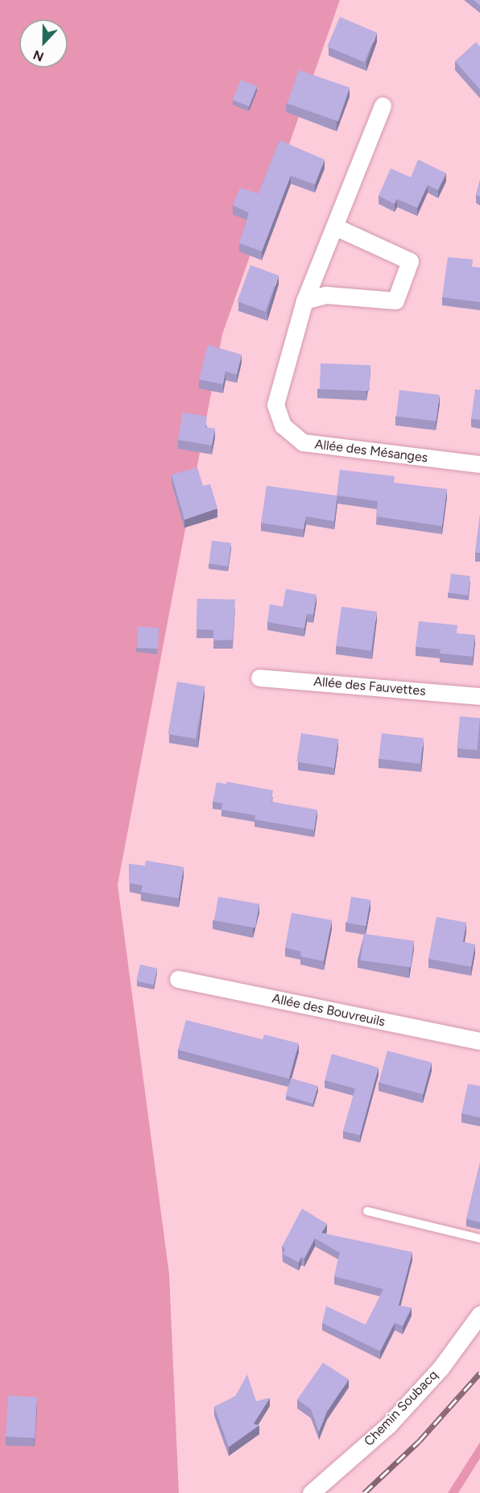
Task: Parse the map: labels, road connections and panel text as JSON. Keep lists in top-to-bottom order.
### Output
{
  "streets": {
    "street": [
      "Allée des Mésanges",
      "Allée des Fauvettes",
      "Allée des Bouvreuils",
      "Chemin Soubacq"
    ]
  },
  "north": "bottom"
}
